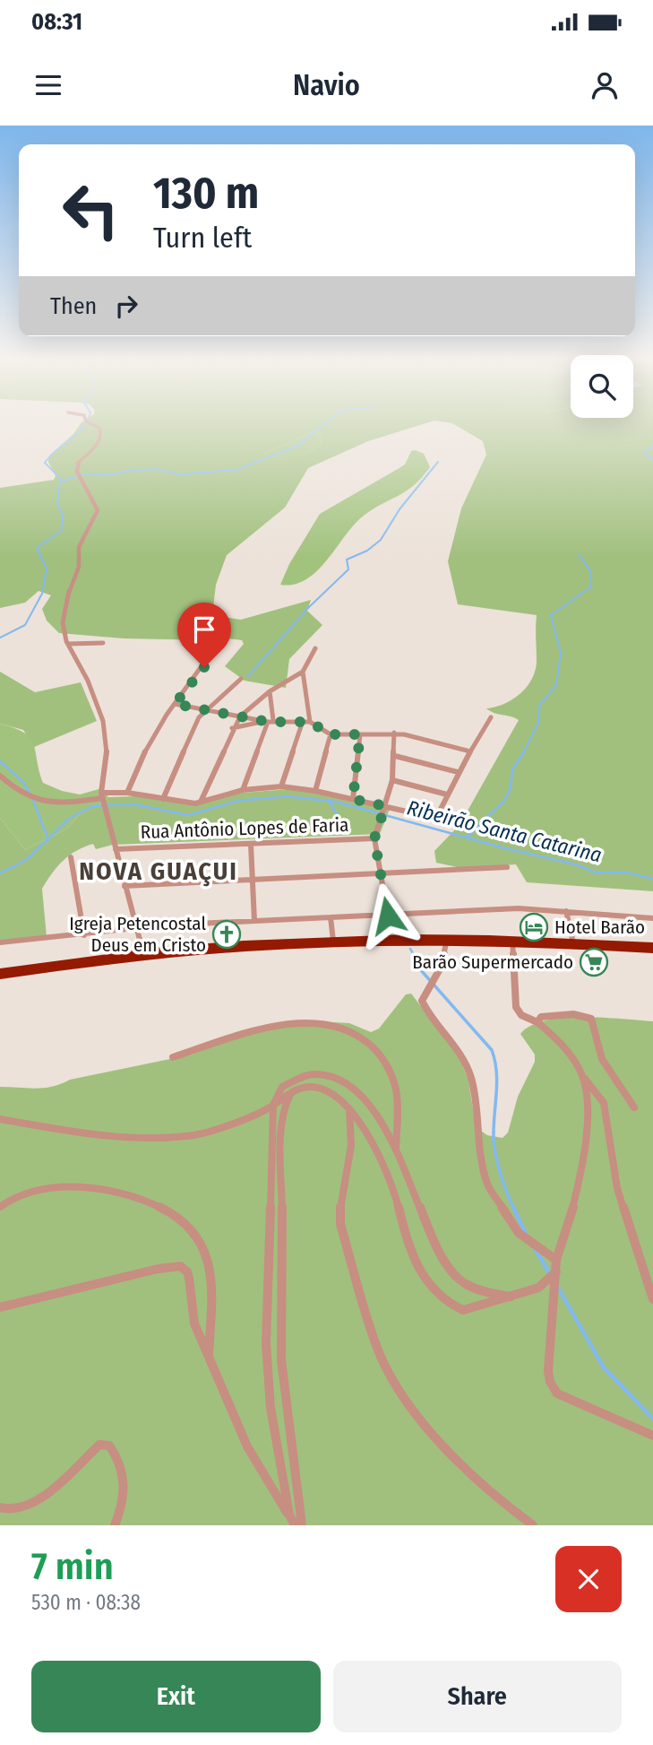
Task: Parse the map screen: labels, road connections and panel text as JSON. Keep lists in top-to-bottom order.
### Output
{
  "streets": {
    "street": ["Rua Antônio Lopes de Faria"]
  },
  "districts": ["NOVA GUAÇUI"],
  "water": ["Ribeirão Santa Catarina"],
  "places": {
    "hotel": ["Hotel Barão"],
    "church": ["Igreja Petencostal Deus em Cristo"],
    "supermarket": ["Barão Supermercado"]
  },
  "page": {
    "status": "08:31",
    "header": "Navio",
    "turn": ["130 m", "Turn left"],
    "then": "Then",
    "heading": ["7 min", "530 m · 08:38"],
    "buttons": ["Exit", "Share"]
  }
}
